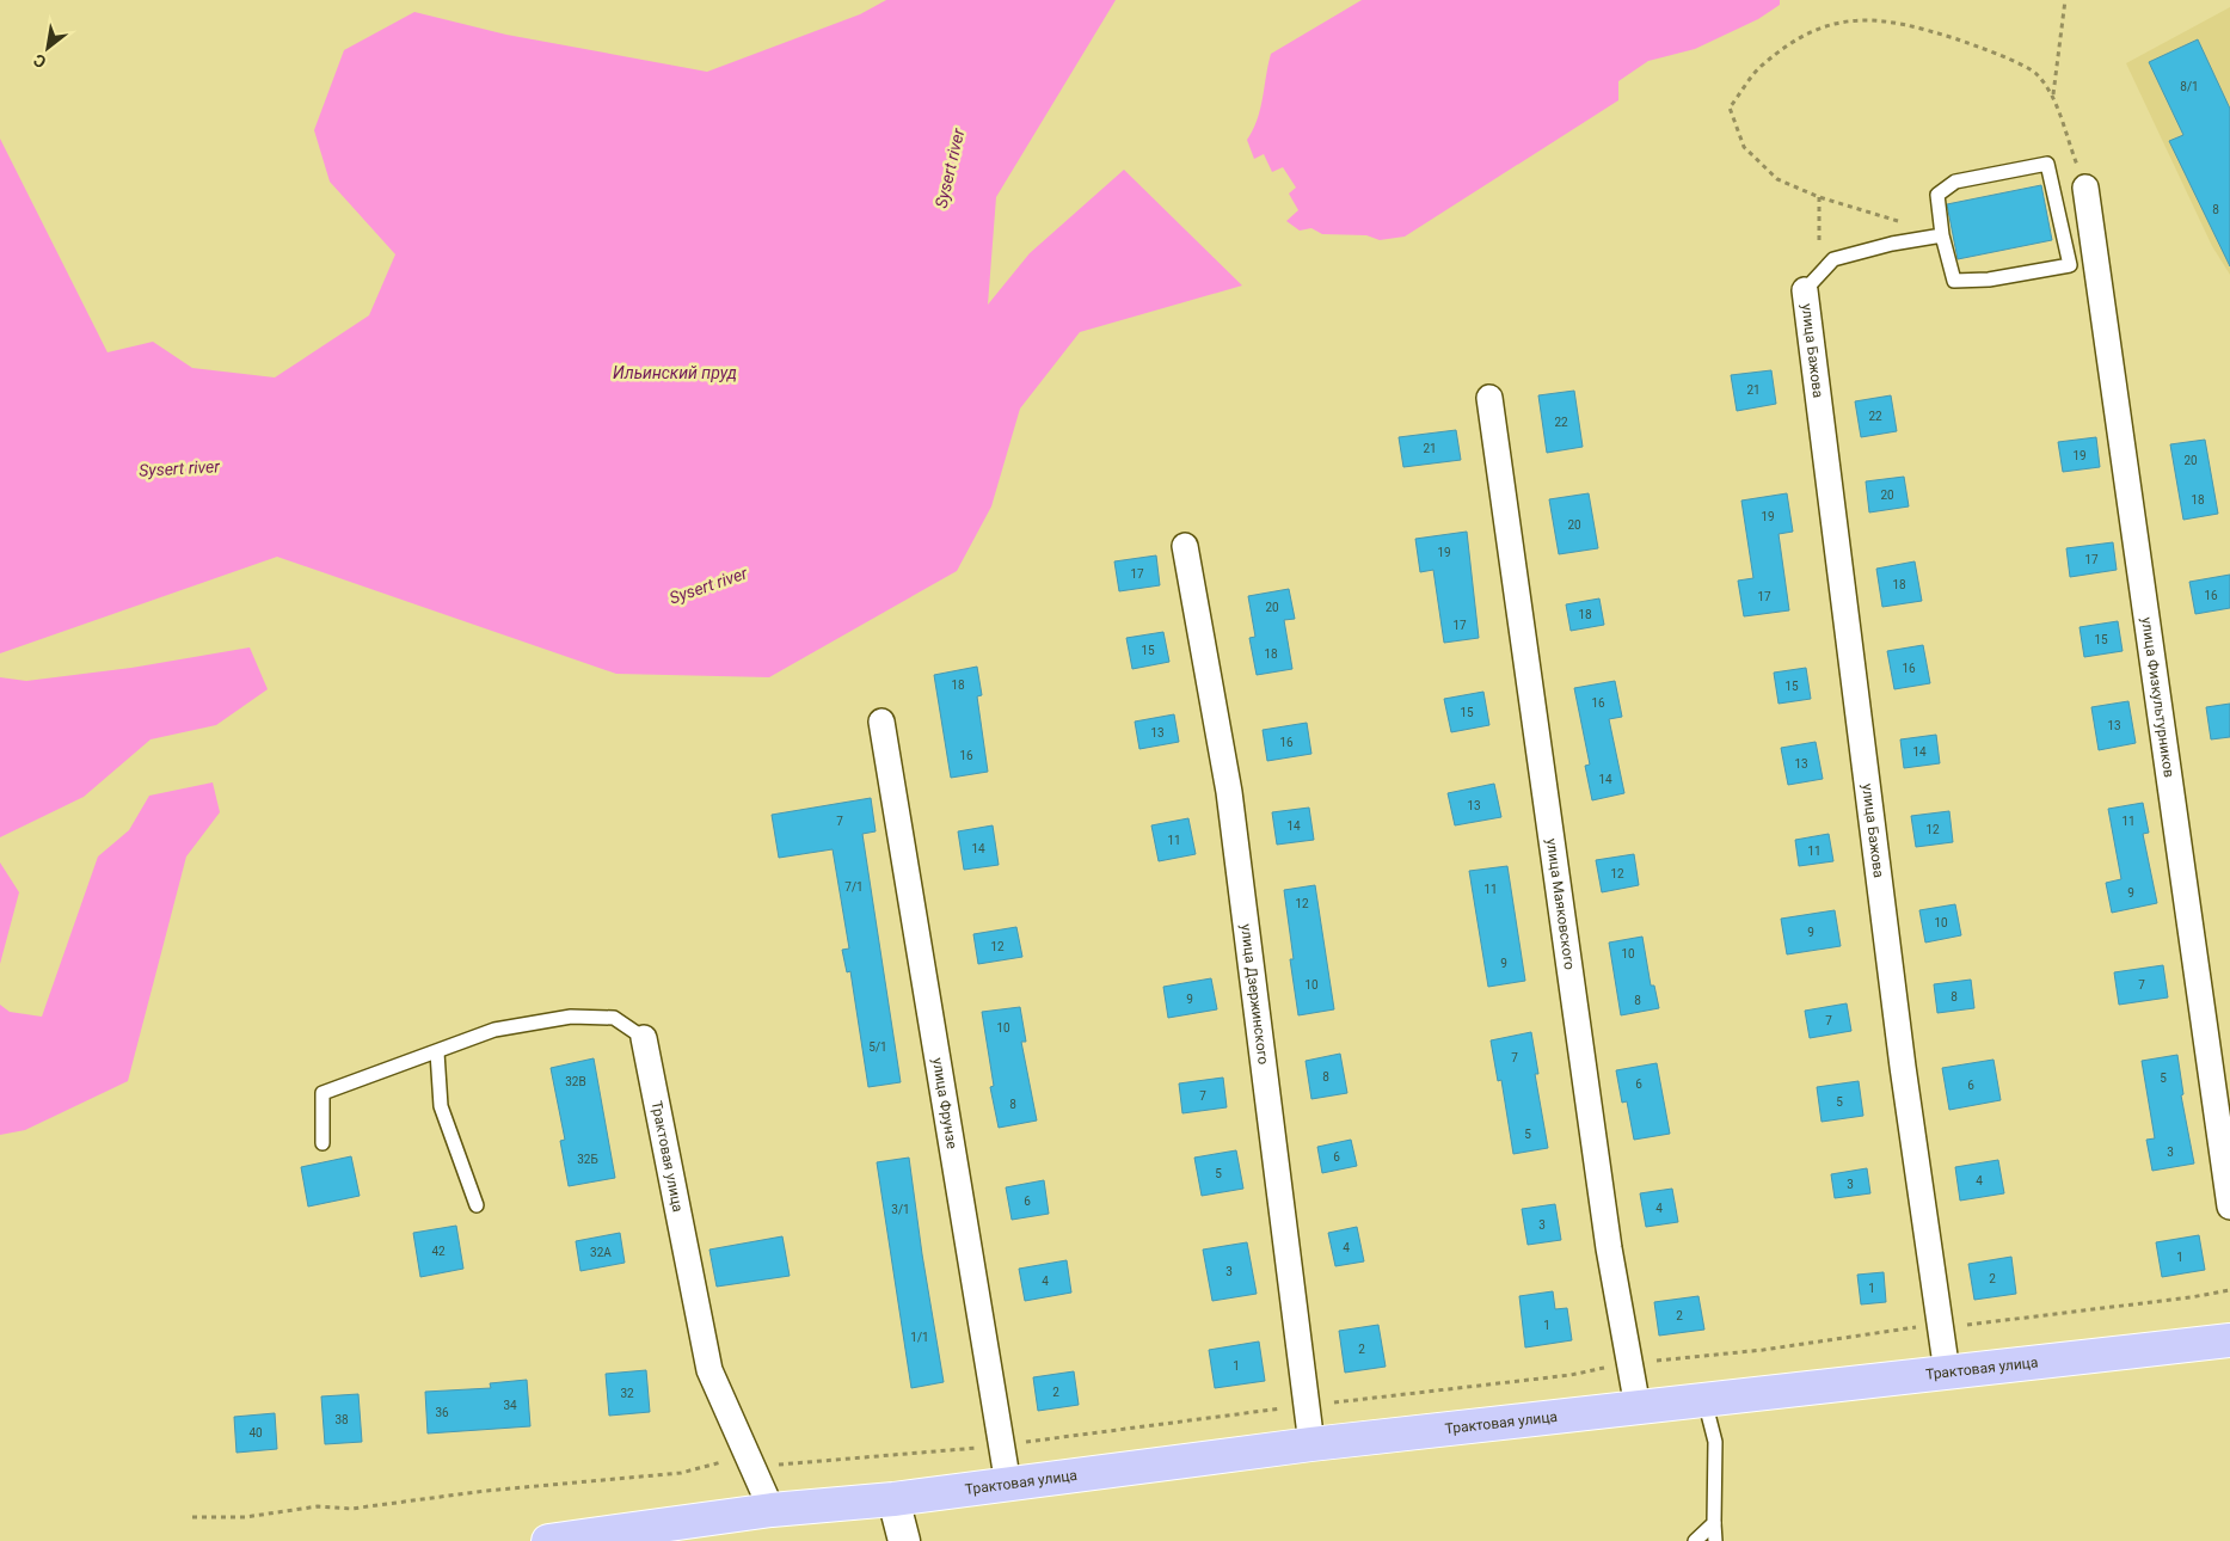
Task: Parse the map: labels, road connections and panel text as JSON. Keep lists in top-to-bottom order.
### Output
{
  "streets": {
    "main road": ["Трактовая улица"],
    "street": [
      "улица Бажова",
      "улица Физкультурников",
      "улица Маяковского",
      "улица Дзержинского",
      "улица Фрунзе"
    ]
  },
  "crossings": [
    ["улица Бажова", "Трактовая улица"],
    ["улица Маяковского", "Трактовая улица"],
    ["улица Дзержинского", "Трактовая улица"],
    ["улица Фрунзе", "Трактовая улица"]
  ],
  "water": ["Sysert river", "Ильинский пруд"],
  "house_numbers": [
    "8/1",
    "8",
    "21",
    "22",
    "22",
    "21",
    "19",
    "20",
    "20",
    "18",
    "19",
    "20",
    "19",
    "17",
    "17",
    "18",
    "16",
    "17",
    "20",
    "18",
    "17",
    "15",
    "15",
    "18",
    "16",
    "18",
    "15",
    "16",
    "15",
    "13",
    "13",
    "16",
    "14",
    "16",
    "13",
    "14",
    "13",
    "7",
    "11",
    "14",
    "12",
    "11",
    "14",
    "11",
    "12",
    "7/1",
    "11",
    "9",
    "12",
    "10",
    "9",
    "12",
    "10",
    "9",
    "10",
    "7",
    "8",
    "9",
    "8",
    "7",
    "10",
    "5/1",
    "7",
    "8",
    "5",
    "32В",
    "6",
    "6",
    "7",
    "5",
    "8",
    "5",
    "3",
    "6",
    "32Б",
    "5",
    "4",
    "3",
    "6",
    "4",
    "3/1",
    "3",
    "4",
    "42",
    "32А",
    "1",
    "3",
    "2",
    "4",
    "1",
    "2",
    "1",
    "1/1",
    "2",
    "1",
    "2",
    "32",
    "34",
    "36",
    "38",
    "40"
  ],
  "north": "bottom left"
}
